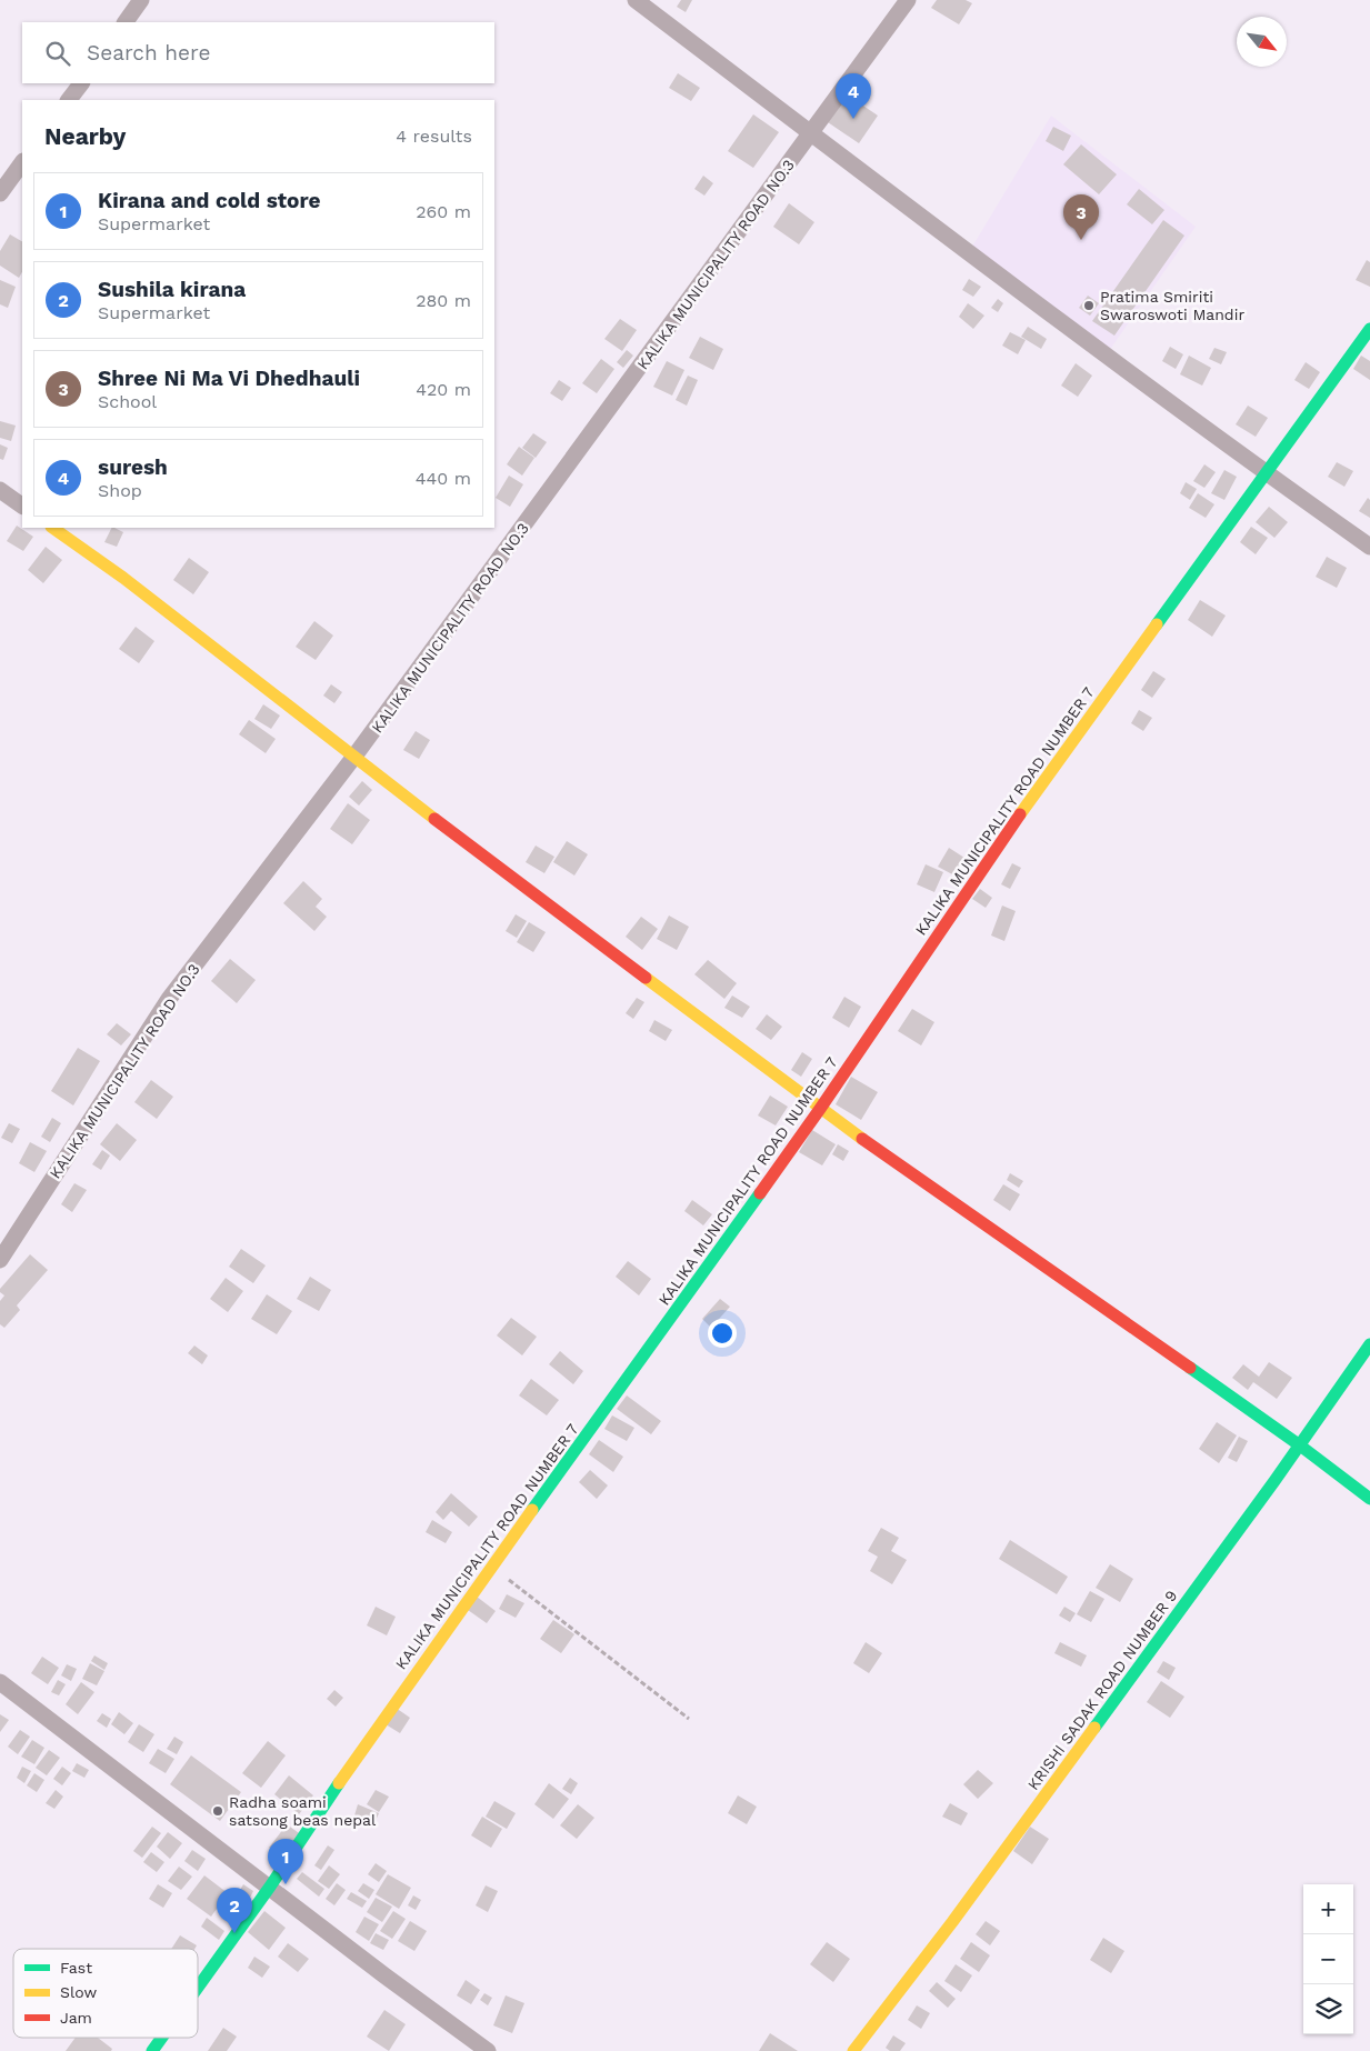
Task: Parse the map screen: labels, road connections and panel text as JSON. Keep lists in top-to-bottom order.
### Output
{
  "streets": {
    "street": ["KALIKA MUNICIPALITY ROAD NO.3", "KALIKA MUNICIPALITY ROAD NUMBER 7", "KRISHI SADAK ROAD NUMBER 9"]
  },
  "places": ["Pratima Smiriti Swaroswoti Mandir", "Radha soami satsong beas nepal"],
  "legend": ["Fast", "Slow", "Jam"],
  "north": "bottom right",
  "page": {
    "search": "Search here",
    "pins": [
      "4",
      "3",
      "1",
      "2"
    ],
    "heading": ["Nearby", "4 results"],
    "list": [
      {
        "mark": "1",
        "name": "Kirana and cold store",
        "note": "Supermarket",
        "value": "260 m"
      },
      {
        "mark": "2",
        "name": "Sushila kirana",
        "note": "Supermarket",
        "value": "280 m"
      },
      {
        "mark": "3",
        "name": "Shree Ni Ma Vi Dhedhauli",
        "note": "School",
        "value": "420 m"
      },
      {
        "mark": "4",
        "name": "suresh",
        "note": "Shop",
        "value": "440 m"
      }
    ],
    "map_buttons": ["+", "−"]
  }
}
